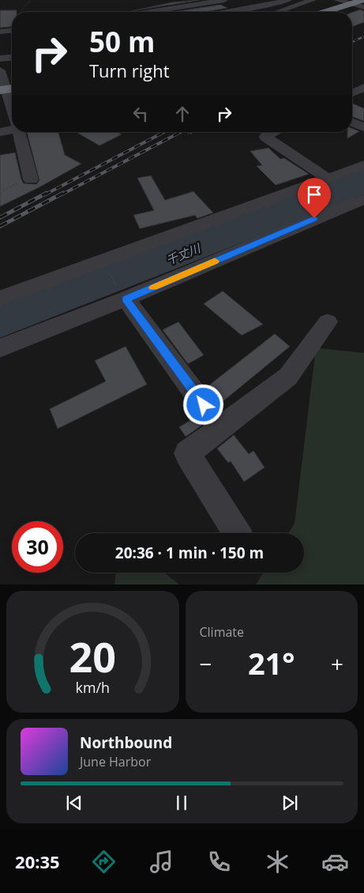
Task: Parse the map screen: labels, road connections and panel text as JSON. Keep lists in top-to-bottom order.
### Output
{
  "water": ["千丈川"],
  "page": {
    "turn": ["50 m", "Turn right"],
    "limit": "30",
    "trip": "20:36 · 1 min · 150 m",
    "tile": "Climate",
    "heat": ["−", "21°", "+"],
    "song": ["Northbound", "June Harbor"],
    "tabs": "20:35",
    "gauge": ["20", "km/h"]
  }
}
